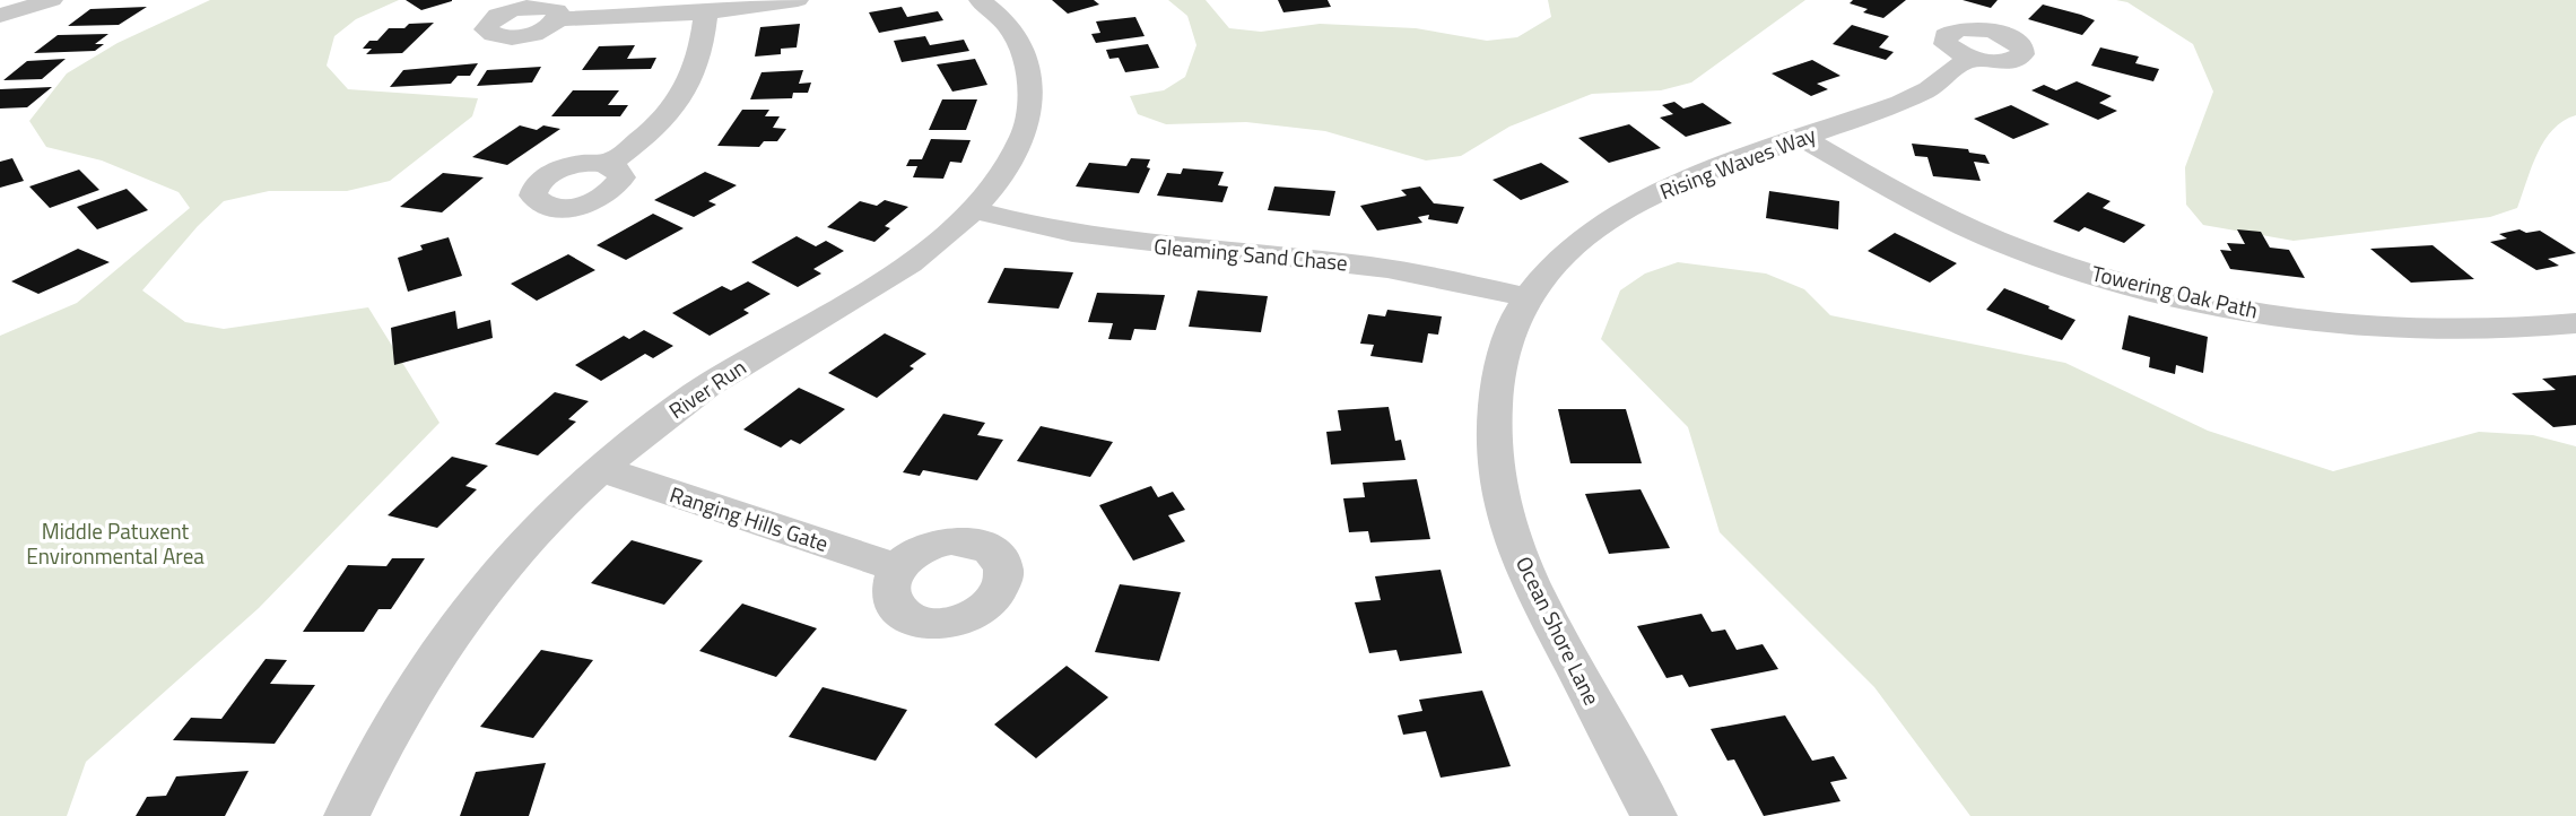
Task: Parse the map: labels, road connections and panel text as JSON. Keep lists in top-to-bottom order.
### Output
{
  "streets": {
    "street": [
      "Rising Waves Way",
      "Gleaming Sand Chase",
      "Towering Oak Path",
      "River Run",
      "Ranging Hills Gate",
      "Ocean Shore Lane"
    ]
  },
  "crossings": [
    ["Rising Waves Way", "Gleaming Sand Chase"],
    ["Rising Waves Way", "Towering Oak Path"],
    ["Rising Waves Way", "Ocean Shore Lane"],
    ["Gleaming Sand Chase", "River Run"],
    ["Gleaming Sand Chase", "Ocean Shore Lane"],
    ["River Run", "Ranging Hills Gate"]
  ],
  "parks": ["Middle Patuxent Environmental Area"]
}
